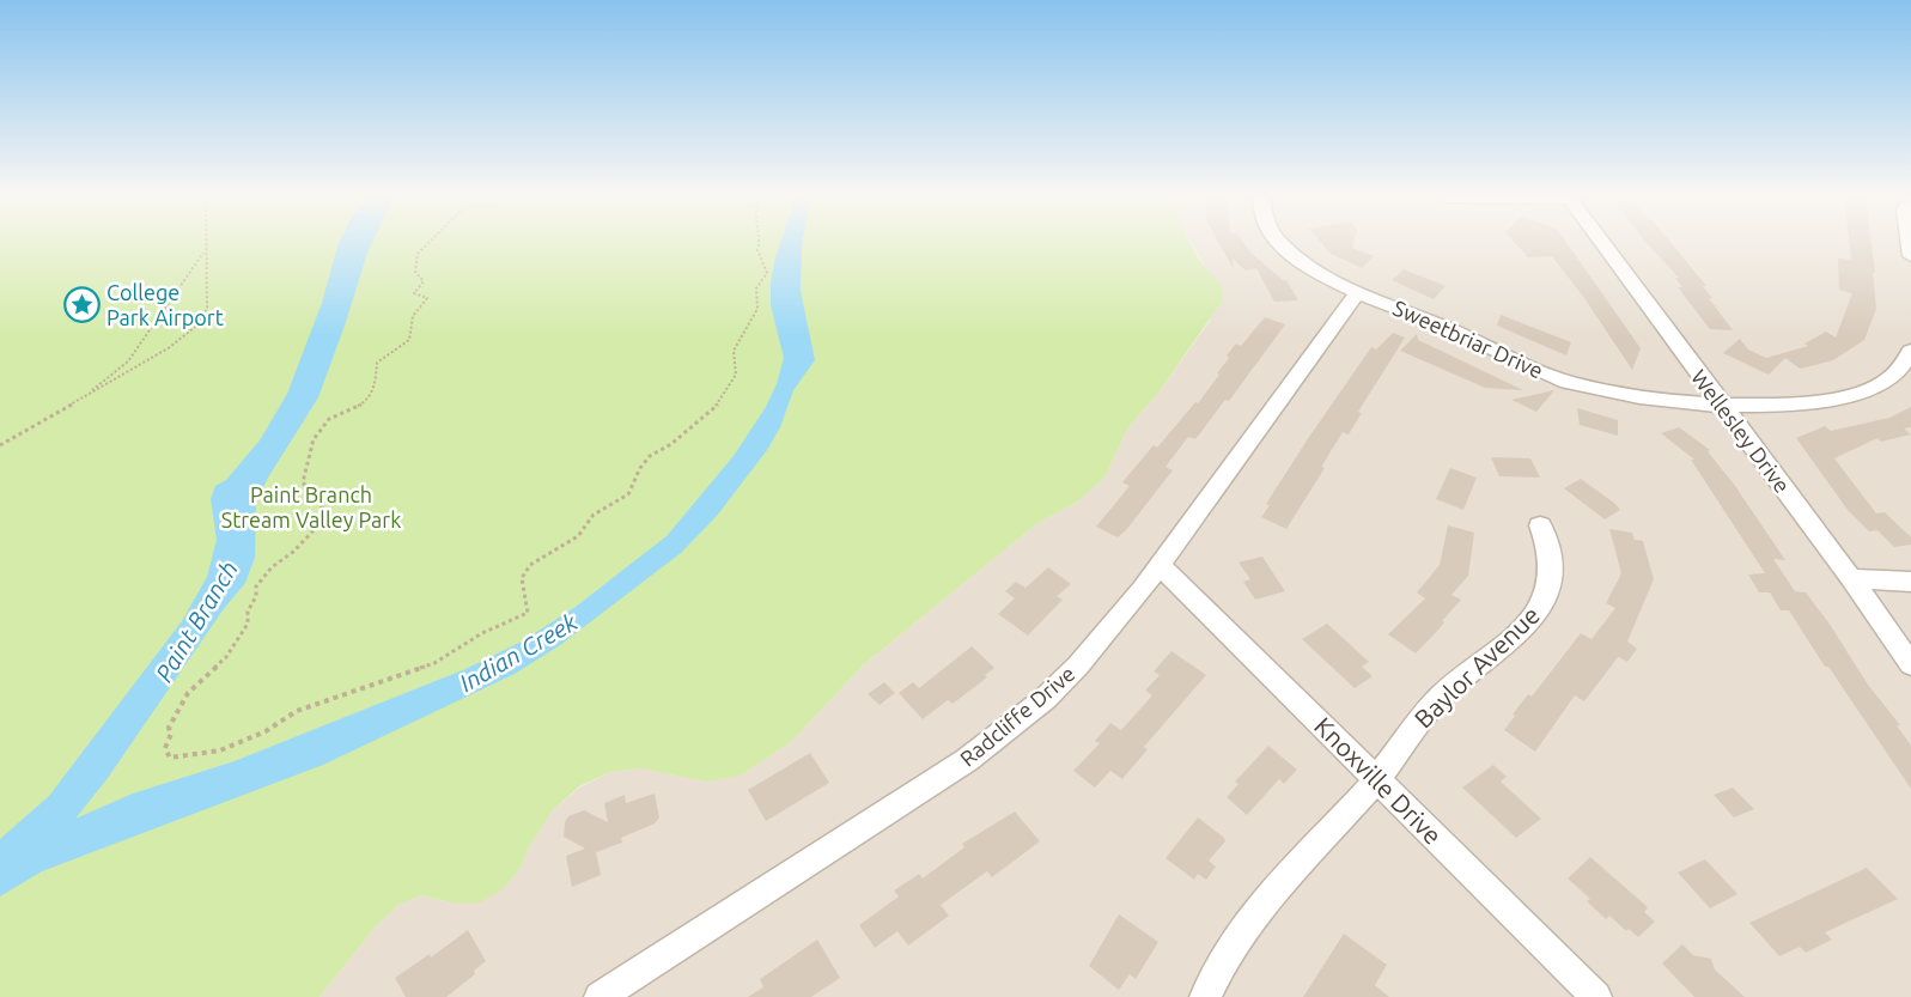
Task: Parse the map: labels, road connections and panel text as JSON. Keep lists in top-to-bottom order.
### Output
{
  "streets": {
    "street": [
      "Sweetbriar Drive",
      "Wellesley Drive",
      "Baylor Avenue",
      "Radcliffe Drive",
      "Knoxville Drive"
    ]
  },
  "crossings": [
    ["Sweetbriar Drive", "Wellesley Drive"],
    ["Sweetbriar Drive", "Radcliffe Drive"],
    ["Baylor Avenue", "Knoxville Drive"],
    ["Radcliffe Drive", "Knoxville Drive"]
  ],
  "water": ["Paint Branch", "Indian Creek"],
  "parks": ["Paint Branch Stream Valley Park"],
  "places": {
    "place": ["College Park Airport"]
  }
}
